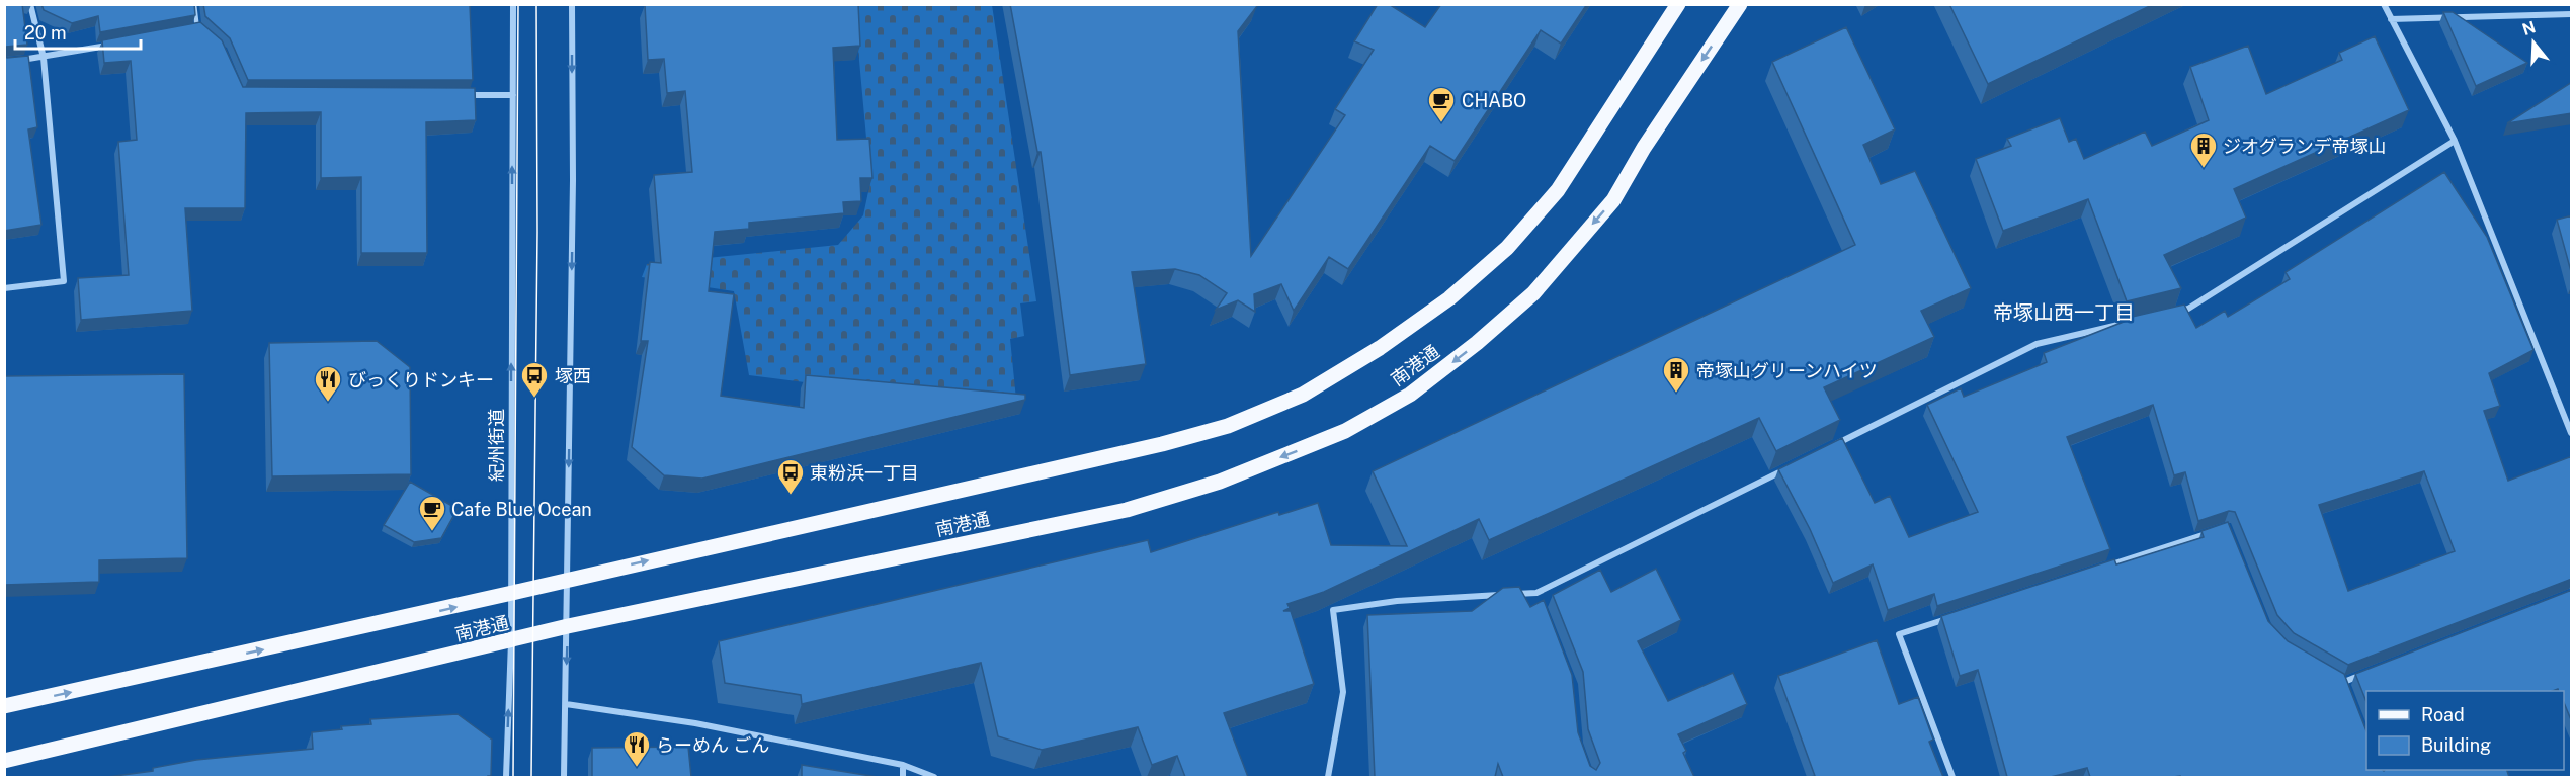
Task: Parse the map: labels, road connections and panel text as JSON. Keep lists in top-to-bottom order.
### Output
{
  "streets": {
    "main road": ["南港通"],
    "street": ["紀州街道"]
  },
  "crossings": [
    ["南港通", "紀州街道"]
  ],
  "one_way": ["紀州街道"],
  "districts": ["帝塚山西一丁目"],
  "places": {
    "cafe": ["CHABO", "Cafe Blue Ocean"],
    "building": ["ジオグランデ帝塚山", "帝塚山グリーンハイツ"],
    "bus stop": ["塚西", "東粉浜一丁目"],
    "restaurant": ["びっくりドンキー", "らーめん ごん"]
  },
  "legend": ["Road", "Building"],
  "scale_bar": "20 m",
  "north": "top"
}
